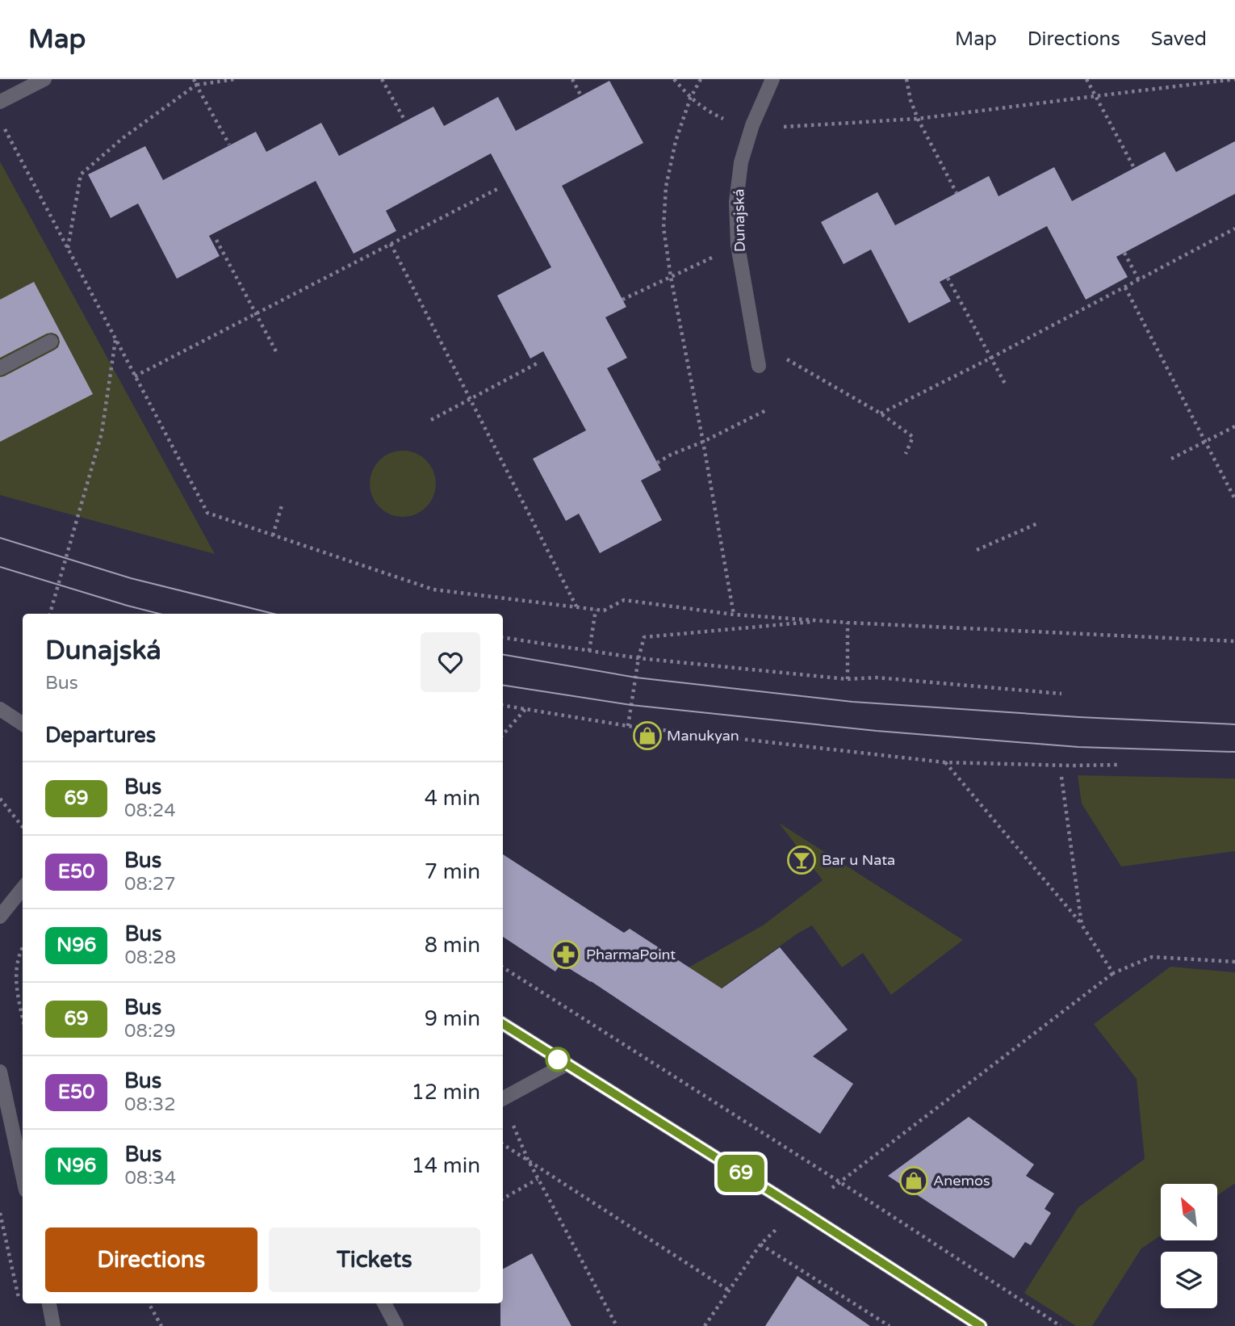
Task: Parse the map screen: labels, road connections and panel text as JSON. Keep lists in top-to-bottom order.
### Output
{
  "streets": {
    "street": ["Dunajská"]
  },
  "places": {
    "shop": ["Manukyan", "Anemos"],
    "bar": ["Bar u Nata"],
    "pharmacy": ["PharmaPoint"]
  },
  "lines": ["bus line 69"],
  "north": "top left",
  "page": {
    "header": "Map",
    "nav": ["Map", "Directions", "Saved"],
    "on_map": "69",
    "heading": [
      ["Dunajská", "Bus"],
      "Departures"
    ],
    "list": [
      {
        "mark": "69",
        "name": "Bus",
        "note": "08:24",
        "value": "4 min"
      },
      {
        "mark": "E50",
        "name": "Bus",
        "note": "08:27",
        "value": "7 min"
      },
      {
        "mark": "N96",
        "name": "Bus",
        "note": "08:28",
        "value": "8 min"
      },
      {
        "mark": "69",
        "name": "Bus",
        "note": "08:29",
        "value": "9 min"
      },
      {
        "mark": "E50",
        "name": "Bus",
        "note": "08:32",
        "value": "12 min"
      },
      {
        "mark": "N96",
        "name": "Bus",
        "note": "08:34",
        "value": "14 min"
      }
    ],
    "buttons": ["Directions", "Tickets"]
  }
}
